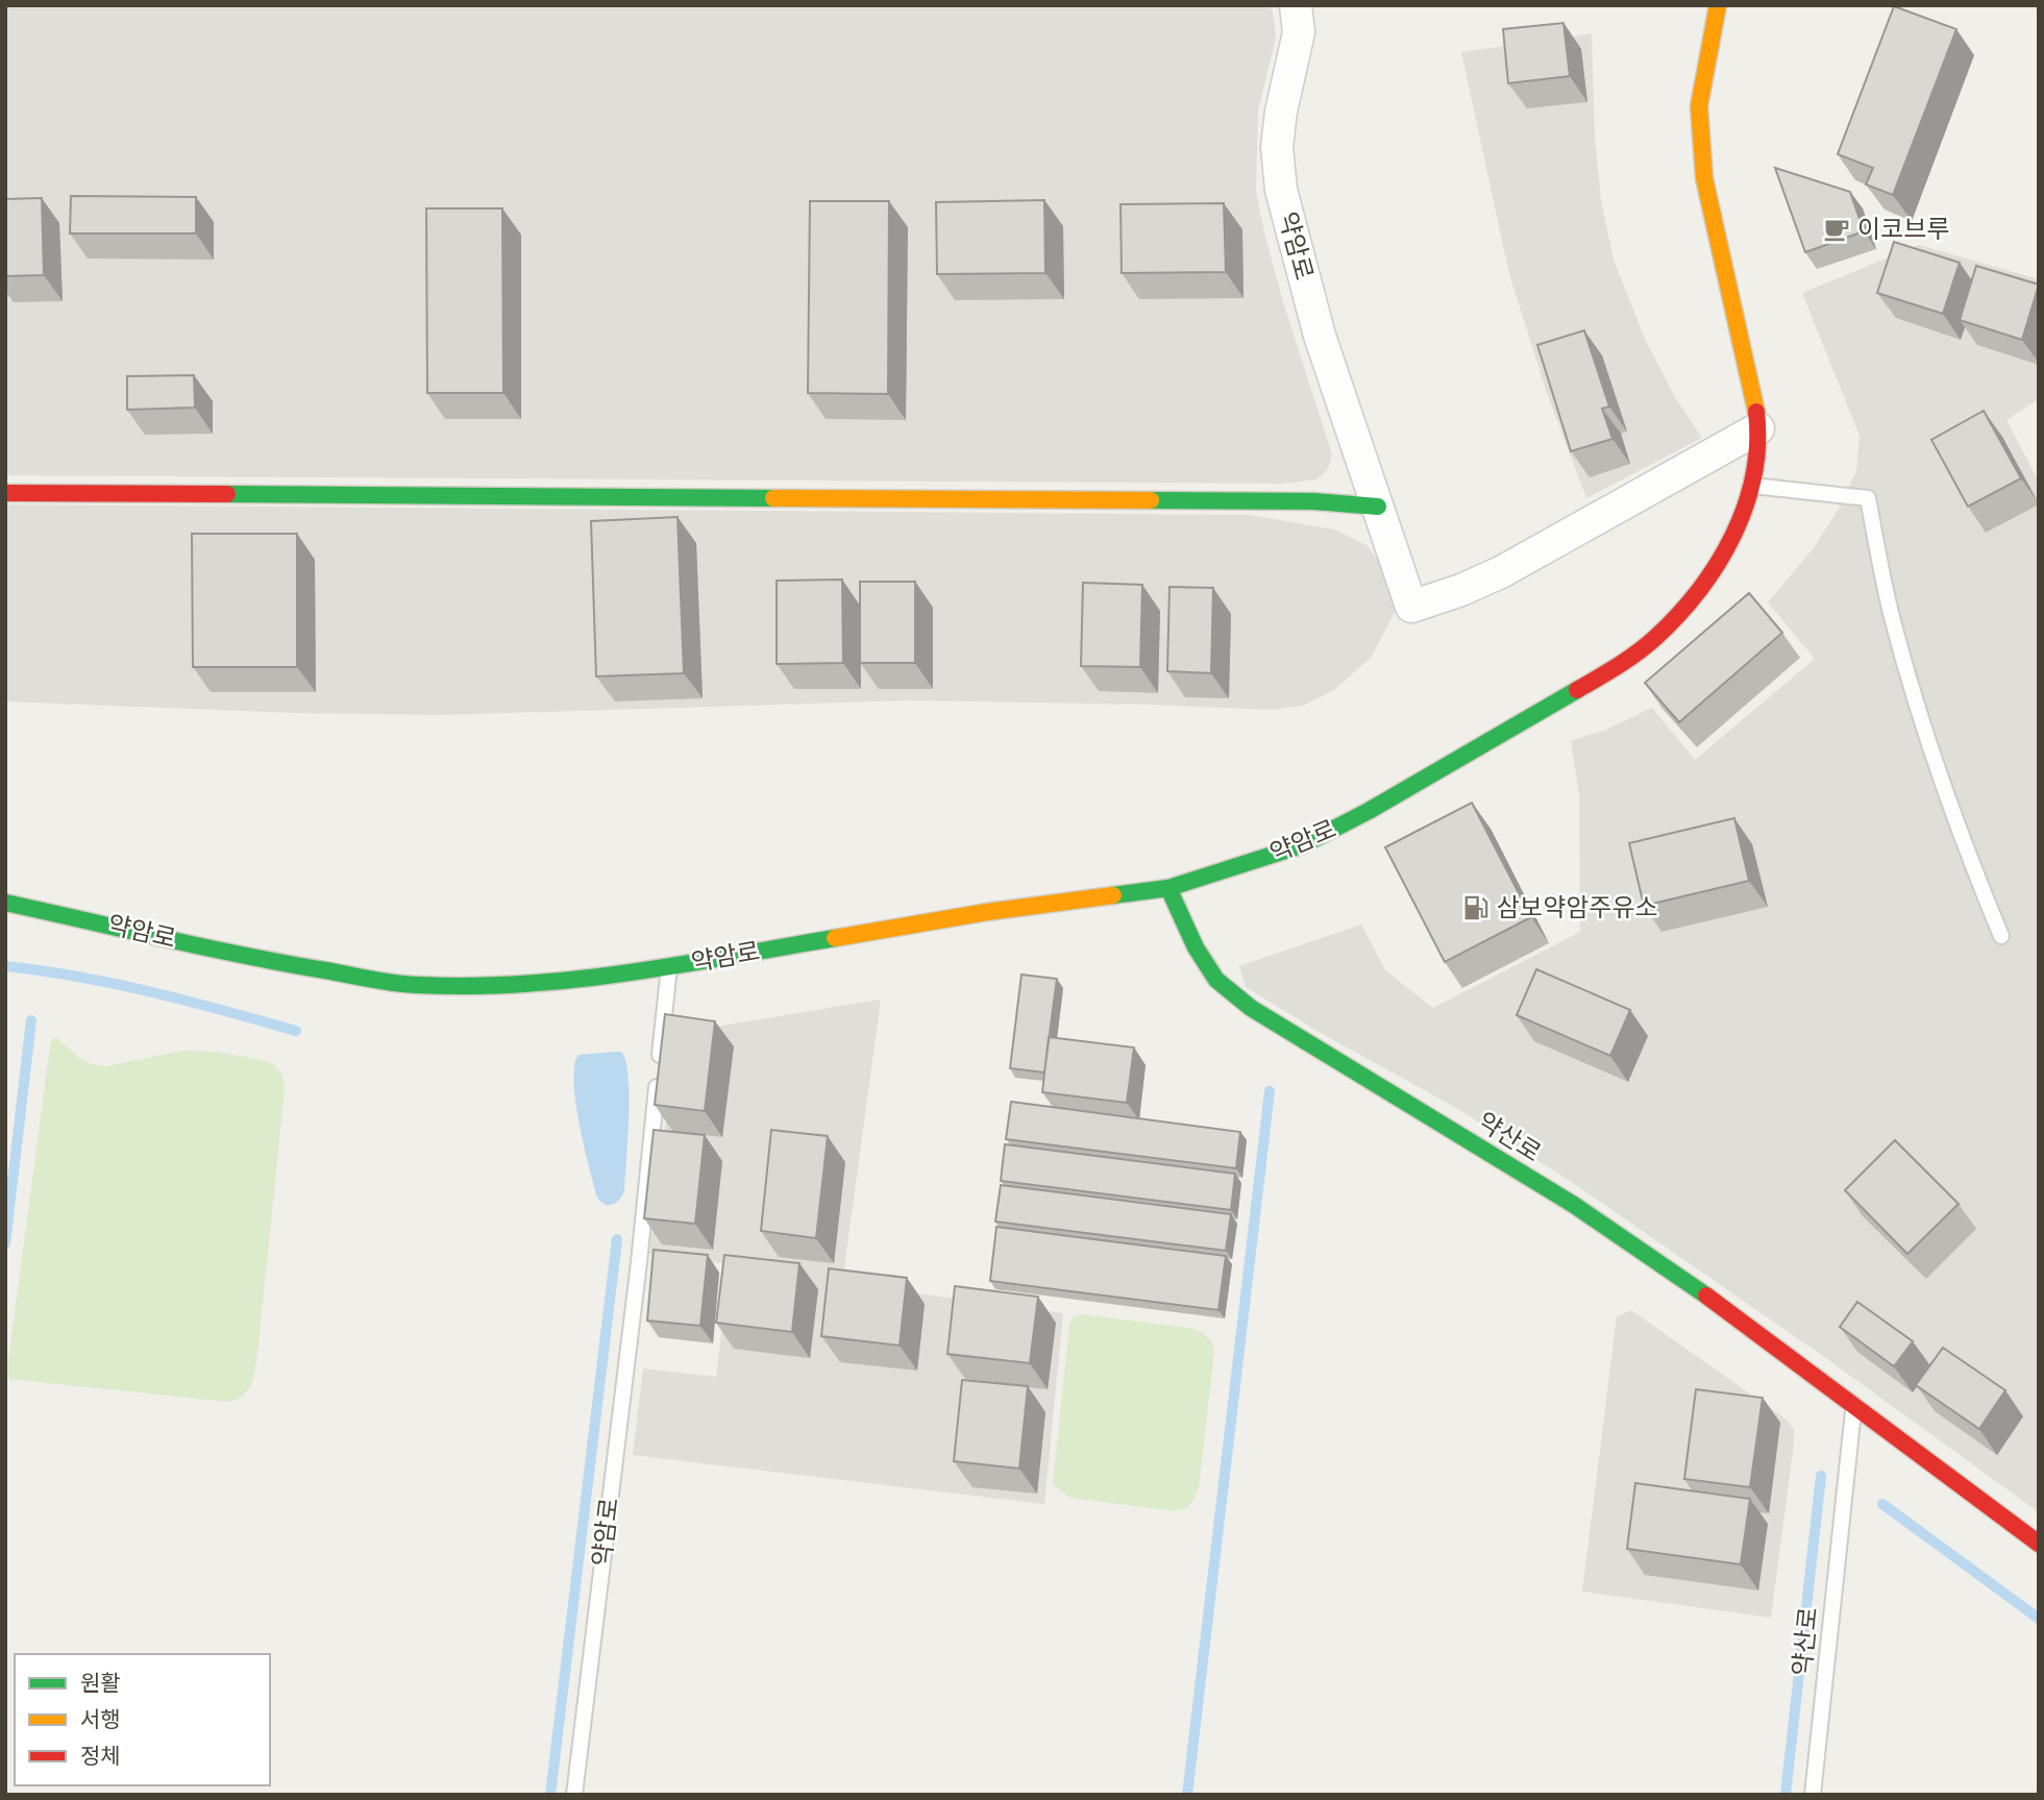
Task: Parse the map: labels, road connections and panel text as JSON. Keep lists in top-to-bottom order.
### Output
{
  "streets": {
    "street": ["약암로", "약산로"]
  },
  "crossings": [
    ["약암로", "약산로"]
  ],
  "places": {
    "cafe": ["이코브루"],
    "fuel station": ["삼보약암주유소"]
  },
  "legend": ["원활", "서행", "정체"]
}
